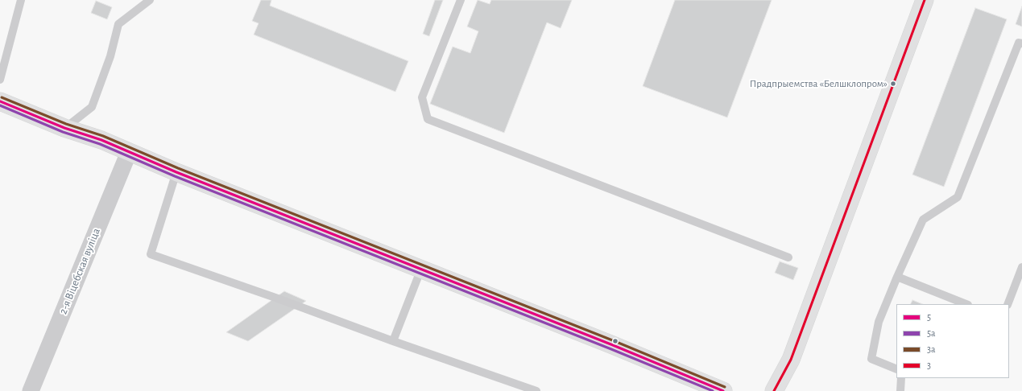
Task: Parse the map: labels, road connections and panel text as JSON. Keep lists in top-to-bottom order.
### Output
{
  "streets": {
    "street": ["2-я Віцебская вуліца"]
  },
  "places": ["Прадпрыемства «Белшклопром»"],
  "lines": [
    "transit line 3",
    "transit line 3а",
    "transit line 5",
    "transit line 5а"
  ],
  "legend": [
    "5",
    "5а",
    "3а",
    "3"
  ]
}
